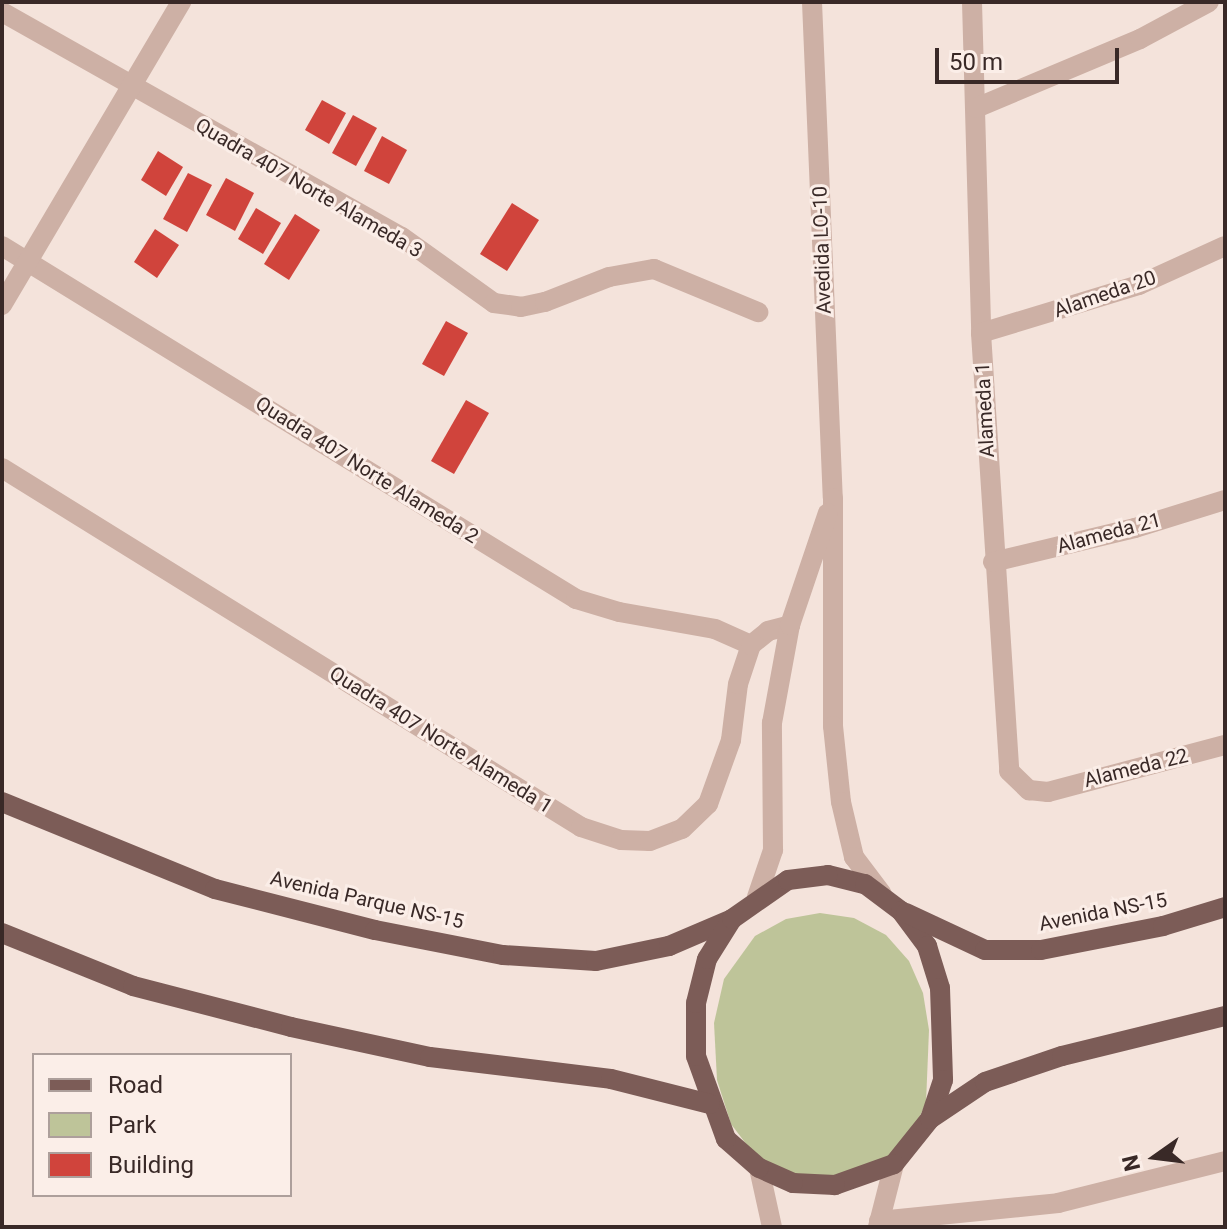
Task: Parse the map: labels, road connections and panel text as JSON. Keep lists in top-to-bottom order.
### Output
{
  "streets": {
    "main road": ["Avenida Parque NS-15", "Avenida NS-15"],
    "street": [
      "Quadra 407 Norte Alameda 3",
      "Avedida LO-10",
      "Alameda 20",
      "Alameda 1",
      "Quadra 407 Norte Alameda 2",
      "Alameda 21",
      "Quadra 407 Norte Alameda 1",
      "Alameda 22"
    ]
  },
  "crossings": [
    ["Avedida LO-10", "Avenida Parque NS-15"],
    ["Avedida LO-10", "Avenida NS-15"],
    ["Alameda 20", "Alameda 1"],
    ["Alameda 1", "Alameda 21"],
    ["Alameda 1", "Alameda 22"],
    ["Quadra 407 Norte Alameda 2", "Quadra 407 Norte Alameda 1"],
    ["Avenida Parque NS-15", "Avenida NS-15"]
  ],
  "legend": ["Road", "Park", "Building"],
  "scale_bar": "50 m",
  "north": "left"
}
